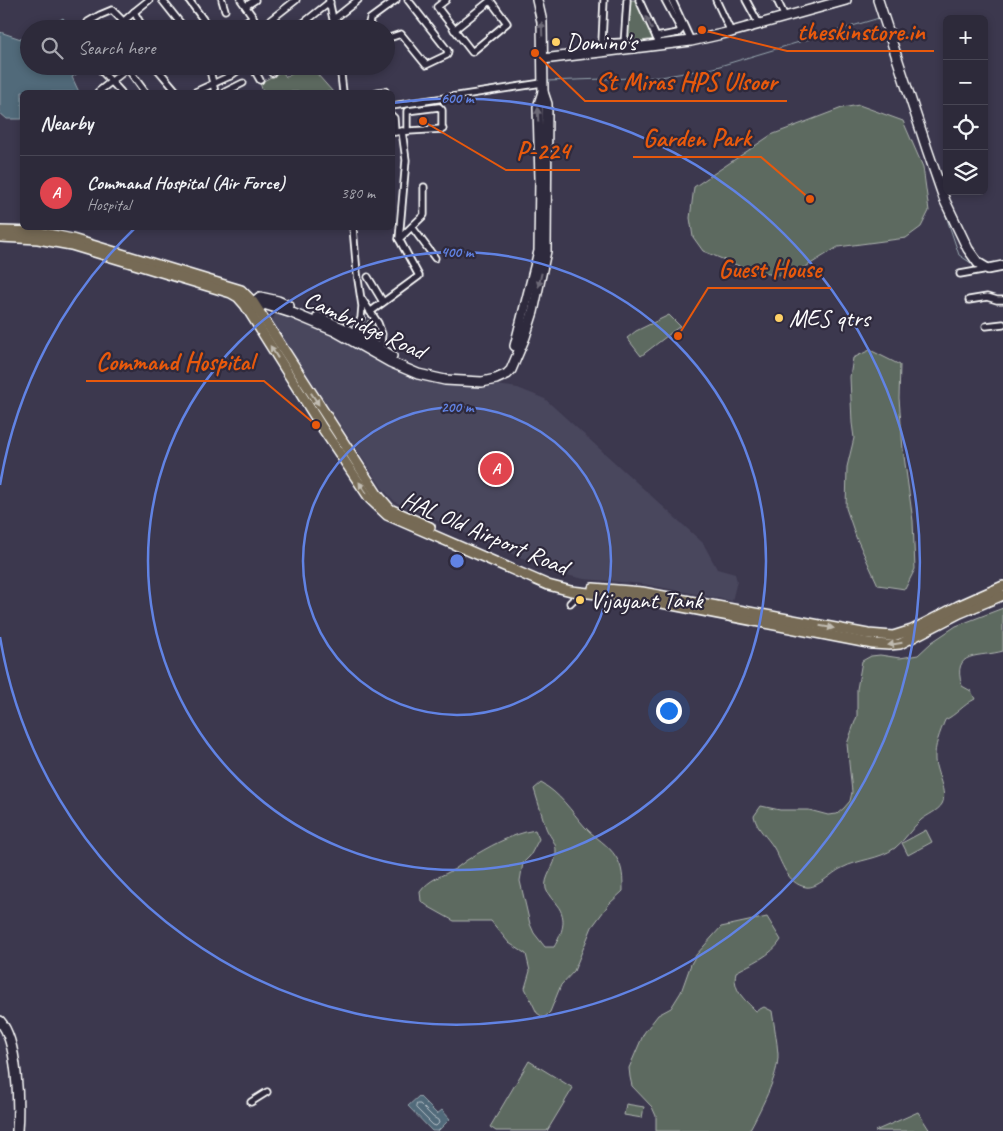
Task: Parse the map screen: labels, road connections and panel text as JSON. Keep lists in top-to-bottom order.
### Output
{
  "streets": {
    "main road": ["HAL Old Airport Road"],
    "street": ["Cambridge Road"]
  },
  "crossings": [
    ["Cambridge Road", "HAL Old Airport Road"]
  ],
  "places": [
    "theskinstore.in",
    "Domino's",
    "St Miras HPS Ulsoor",
    "P-224",
    "Garden Park",
    "MES qtrs",
    "Guest House",
    "Command Hospital",
    "Vijayant Tank"
  ],
  "page": {
    "map_buttons": ["+", "−"],
    "search": "Search here",
    "heading": "Nearby",
    "list": [
      {
        "mark": "A",
        "name": "Command Hospital (Air Force)",
        "note": "Hospital",
        "value": "380 m"
      }
    ],
    "pins": "A"
  },
  "rings": ["600 m", "400 m", "200 m"]
}
